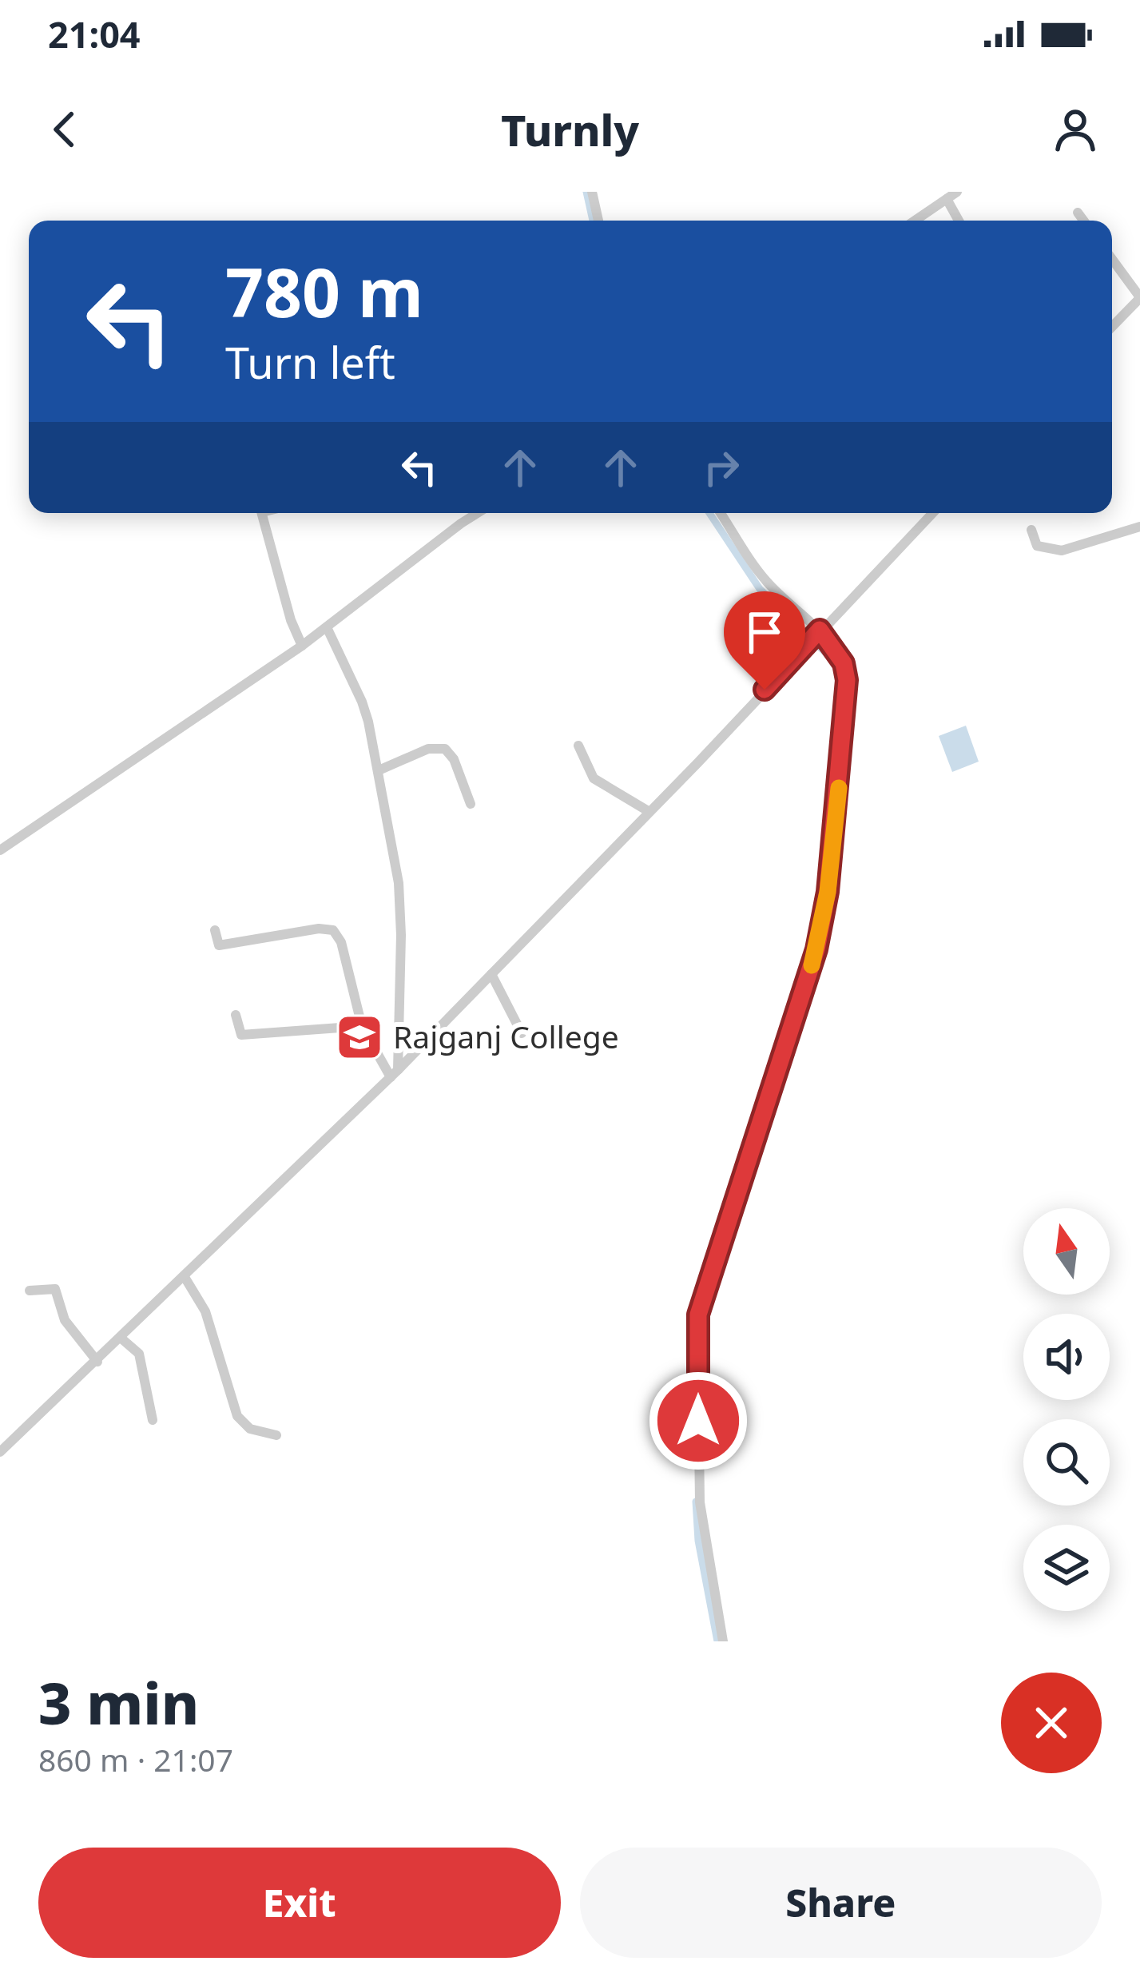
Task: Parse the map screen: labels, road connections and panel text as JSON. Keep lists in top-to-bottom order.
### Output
{
  "places": {
    "school or university": ["Rajganj College"]
  },
  "north": "top",
  "page": {
    "status": "21:04",
    "header": "Turnly",
    "turn": ["780 m", "Turn left"],
    "heading": ["3 min", "860 m · 21:07"],
    "buttons": ["Exit", "Share"]
  }
}
